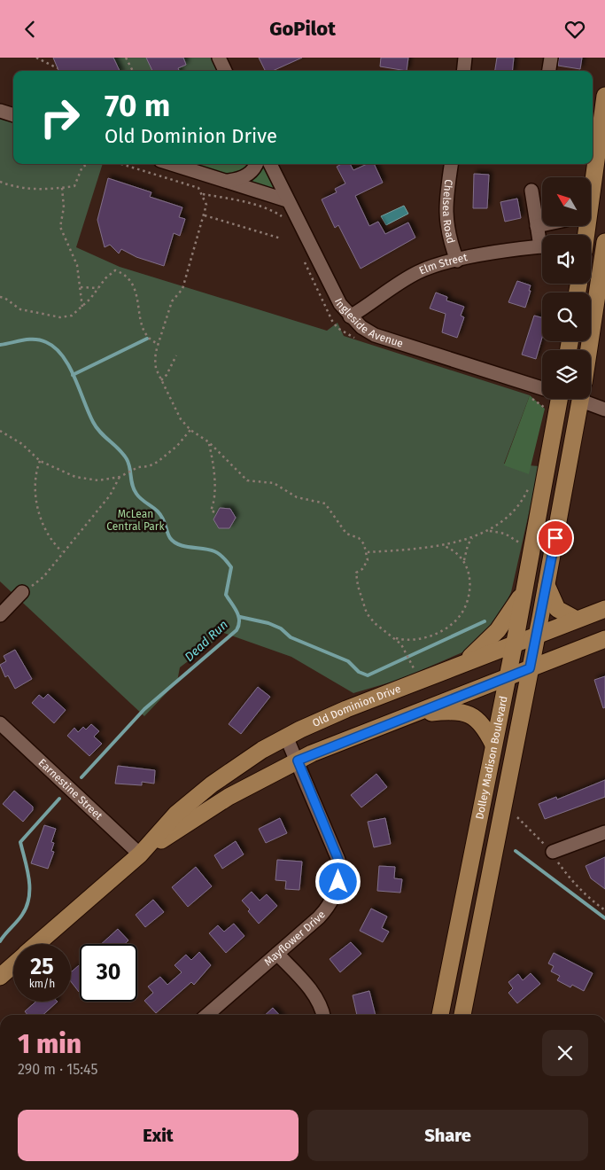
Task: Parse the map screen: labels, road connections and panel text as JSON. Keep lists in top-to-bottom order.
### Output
{
  "streets": {
    "main road": ["Old Dominion Drive", "Dolley Madison Boulevard"],
    "street": [
      "Chelsea Road",
      "Elm Street",
      "Ingleside Avenue",
      "Earnestine Street",
      "Mayflower Drive"
    ]
  },
  "crossings": [
    ["Chelsea Road", "Elm Street"],
    ["Elm Street", "Ingleside Avenue"],
    ["Old Dominion Drive", "Dolley Madison Boulevard"],
    ["Old Dominion Drive", "Earnestine Street"],
    ["Old Dominion Drive", "Mayflower Drive"]
  ],
  "water": ["Dead Run"],
  "parks": ["McLean Central Park"],
  "north": "top left",
  "page": {
    "header": "GoPilot",
    "turn": ["70 m", "Old Dominion Drive"],
    "speed": "25 km/h",
    "limit": "30",
    "heading": ["1 min", "290 m · 15:45"],
    "buttons": ["Exit", "Share"]
  }
}
